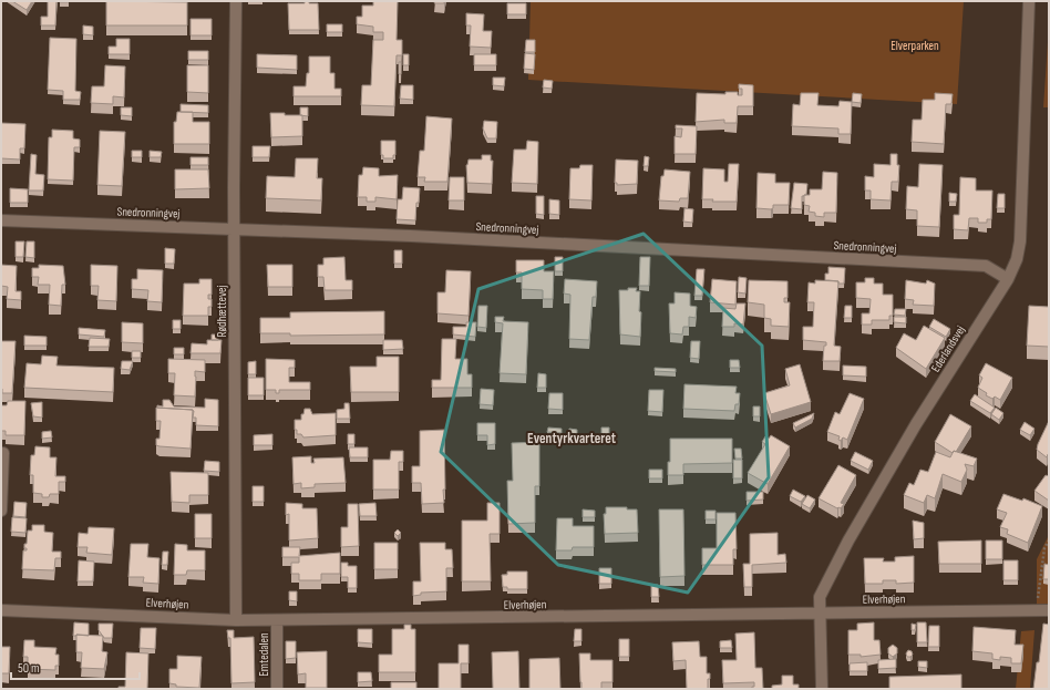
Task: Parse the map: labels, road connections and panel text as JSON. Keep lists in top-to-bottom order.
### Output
{
  "streets": {
    "street": [
      "Snedronningvej",
      "Rødhættevej",
      "Ederlandsvej",
      "Elverhøjen",
      "Emtedalen"
    ]
  },
  "crossings": [
    ["Snedronningvej", "Rødhættevej"],
    ["Snedronningvej", "Ederlandsvej"],
    ["Rødhættevej", "Elverhøjen"],
    ["Ederlandsvej", "Elverhøjen"],
    ["Elverhøjen", "Emtedalen"]
  ],
  "districts": ["Eventyrkvarteret"],
  "parks": ["Elverparken"],
  "scale_bar": "50 m"
}
